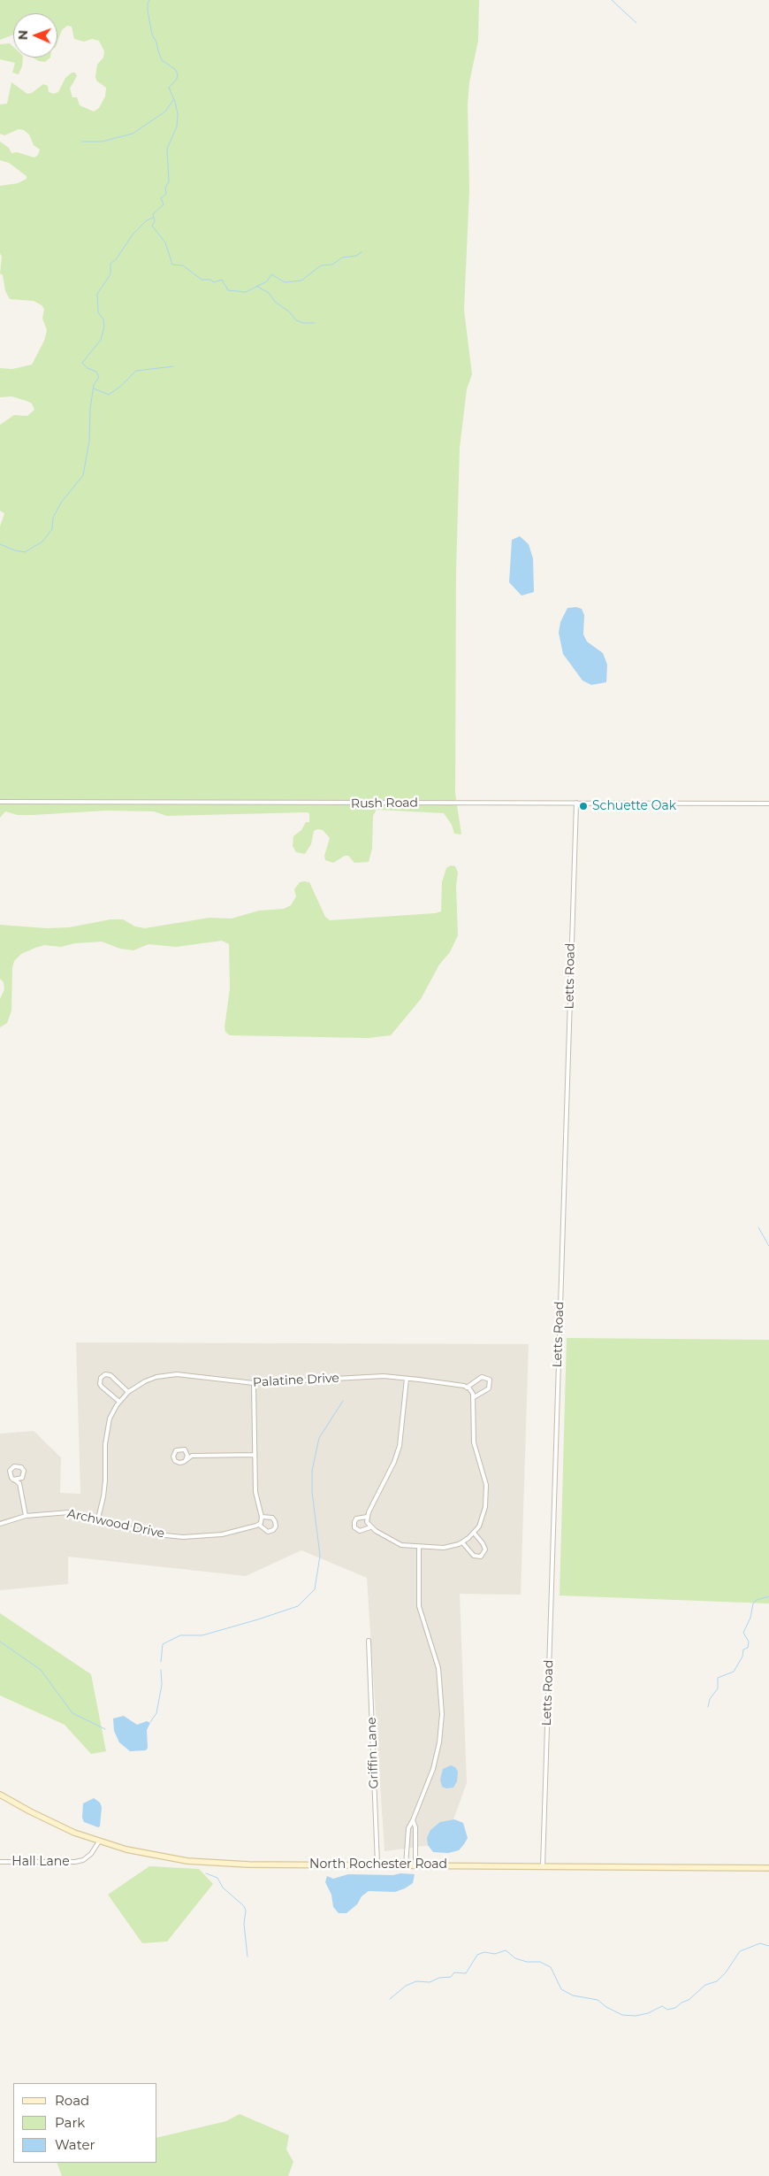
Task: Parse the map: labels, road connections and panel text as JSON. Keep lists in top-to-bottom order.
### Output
{
  "streets": {
    "main road": ["North Rochester Road"],
    "street": [
      "Rush Road",
      "Letts Road",
      "Palatine Drive",
      "Archwood Drive",
      "Griffin Lane",
      "Hall Lane"
    ]
  },
  "crossings": [
    ["Rush Road", "Letts Road"],
    ["Letts Road", "North Rochester Road"],
    ["Palatine Drive", "Archwood Drive"],
    ["Griffin Lane", "North Rochester Road"],
    ["Hall Lane", "North Rochester Road"]
  ],
  "places": ["Schuette Oak"],
  "legend": ["Road", "Park", "Water"],
  "north": "left"
}
